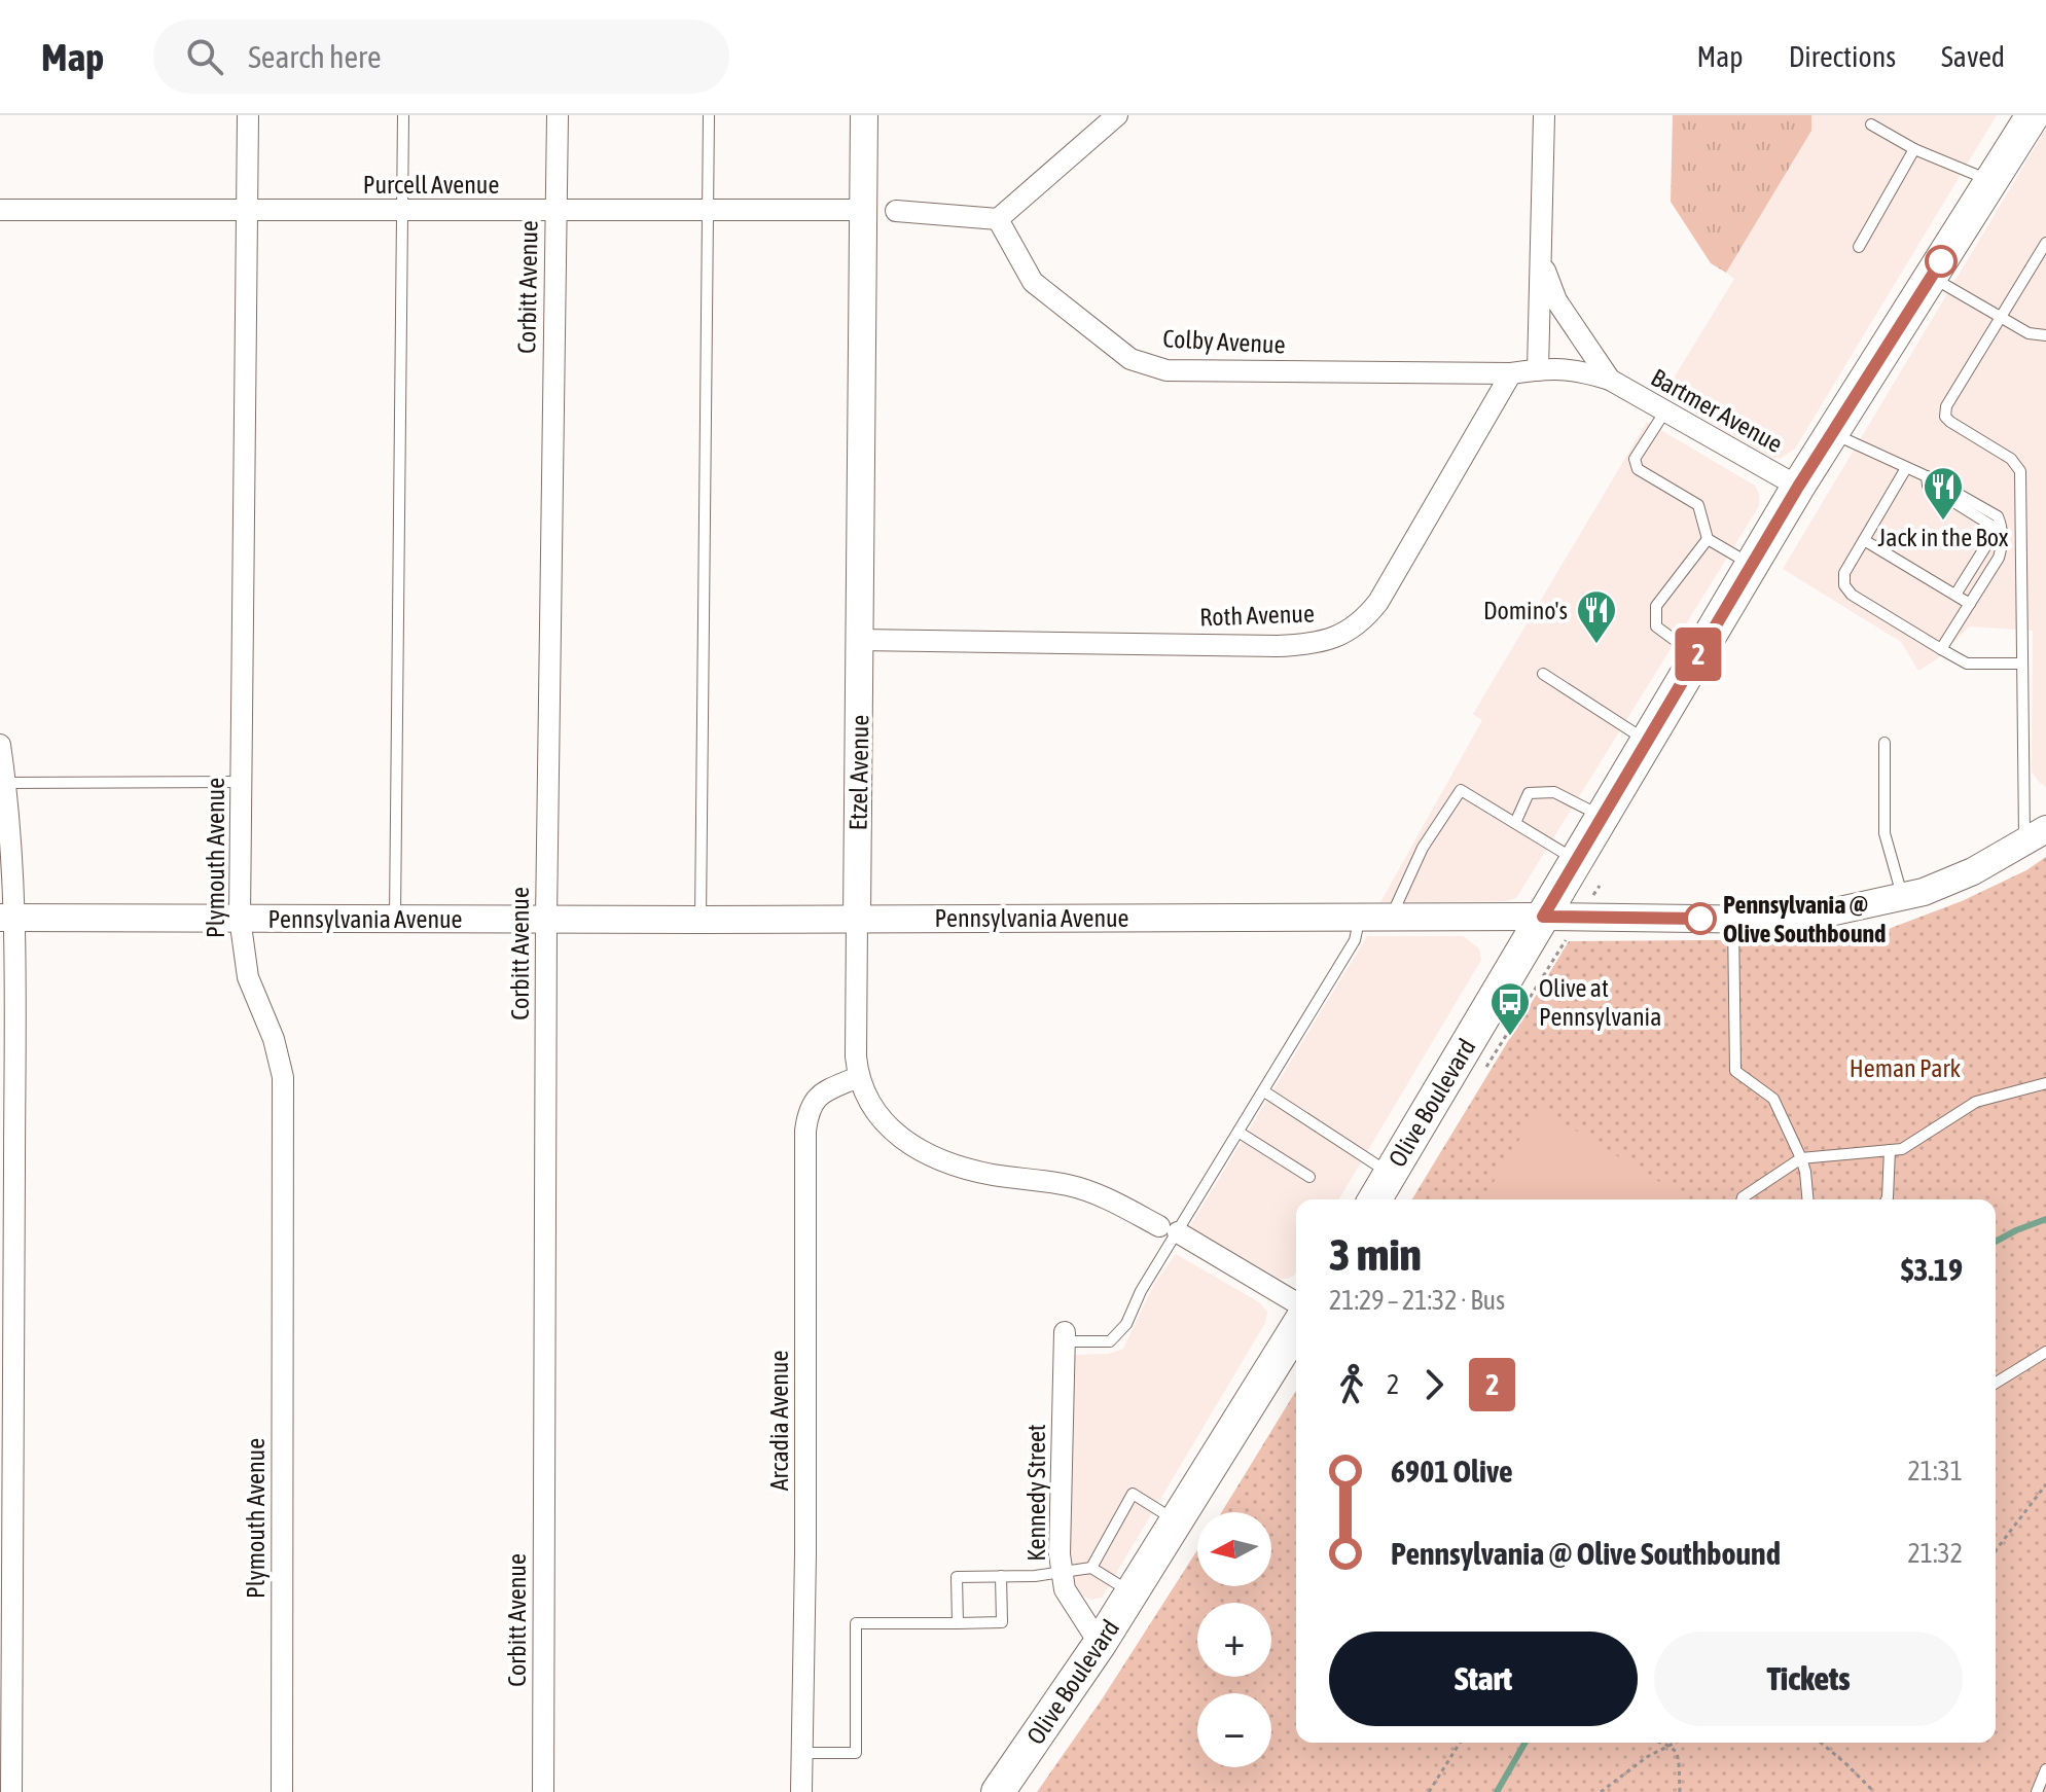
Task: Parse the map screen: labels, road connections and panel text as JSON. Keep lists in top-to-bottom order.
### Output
{
  "streets": {
    "main road": ["Olive Boulevard"],
    "street": [
      "Purcell Avenue",
      "Corbitt Avenue",
      "Colby Avenue",
      "Bartmer Avenue",
      "Roth Avenue",
      "Etzel Avenue",
      "Plymouth Avenue",
      "Pennsylvania Avenue",
      "Arcadia Avenue",
      "Kennedy Street"
    ]
  },
  "crossings": [
    ["Purcell Avenue", "Corbitt Avenue"],
    ["Purcell Avenue", "Etzel Avenue"],
    ["Purcell Avenue", "Plymouth Avenue"],
    ["Corbitt Avenue", "Pennsylvania Avenue"],
    ["Colby Avenue", "Bartmer Avenue"],
    ["Colby Avenue", "Roth Avenue"],
    ["Bartmer Avenue", "Roth Avenue"],
    ["Bartmer Avenue", "Olive Boulevard"],
    ["Roth Avenue", "Etzel Avenue"],
    ["Etzel Avenue", "Pennsylvania Avenue"],
    ["Etzel Avenue", "Arcadia Avenue"],
    ["Plymouth Avenue", "Pennsylvania Avenue"],
    ["Pennsylvania Avenue", "Olive Boulevard"],
    ["Olive Boulevard", "Kennedy Street"]
  ],
  "parks": ["Heman Park"],
  "places": {
    "restaurant": ["Jack in the Box", "Domino's"],
    "other": ["Pennsylvania @ Olive Southbound"],
    "bus stop": ["Olive at Pennsylvania"]
  },
  "lines": ["bus line 2"],
  "north": "left",
  "page": {
    "header": "Map",
    "search": "Search here",
    "nav": ["Map", "Directions", "Saved"],
    "on_map": "2",
    "heading": ["3 min", "21:29 – 21:32 · Bus", "$3.19"],
    "legs": ["2", "2"],
    "list": [
      {
        "name": "6901 Olive",
        "value": "21:31"
      },
      {
        "name": "Pennsylvania @ Olive Southbound",
        "value": "21:32"
      }
    ],
    "map_buttons": ["+", "−"],
    "buttons": ["Start", "Tickets"]
  }
}
